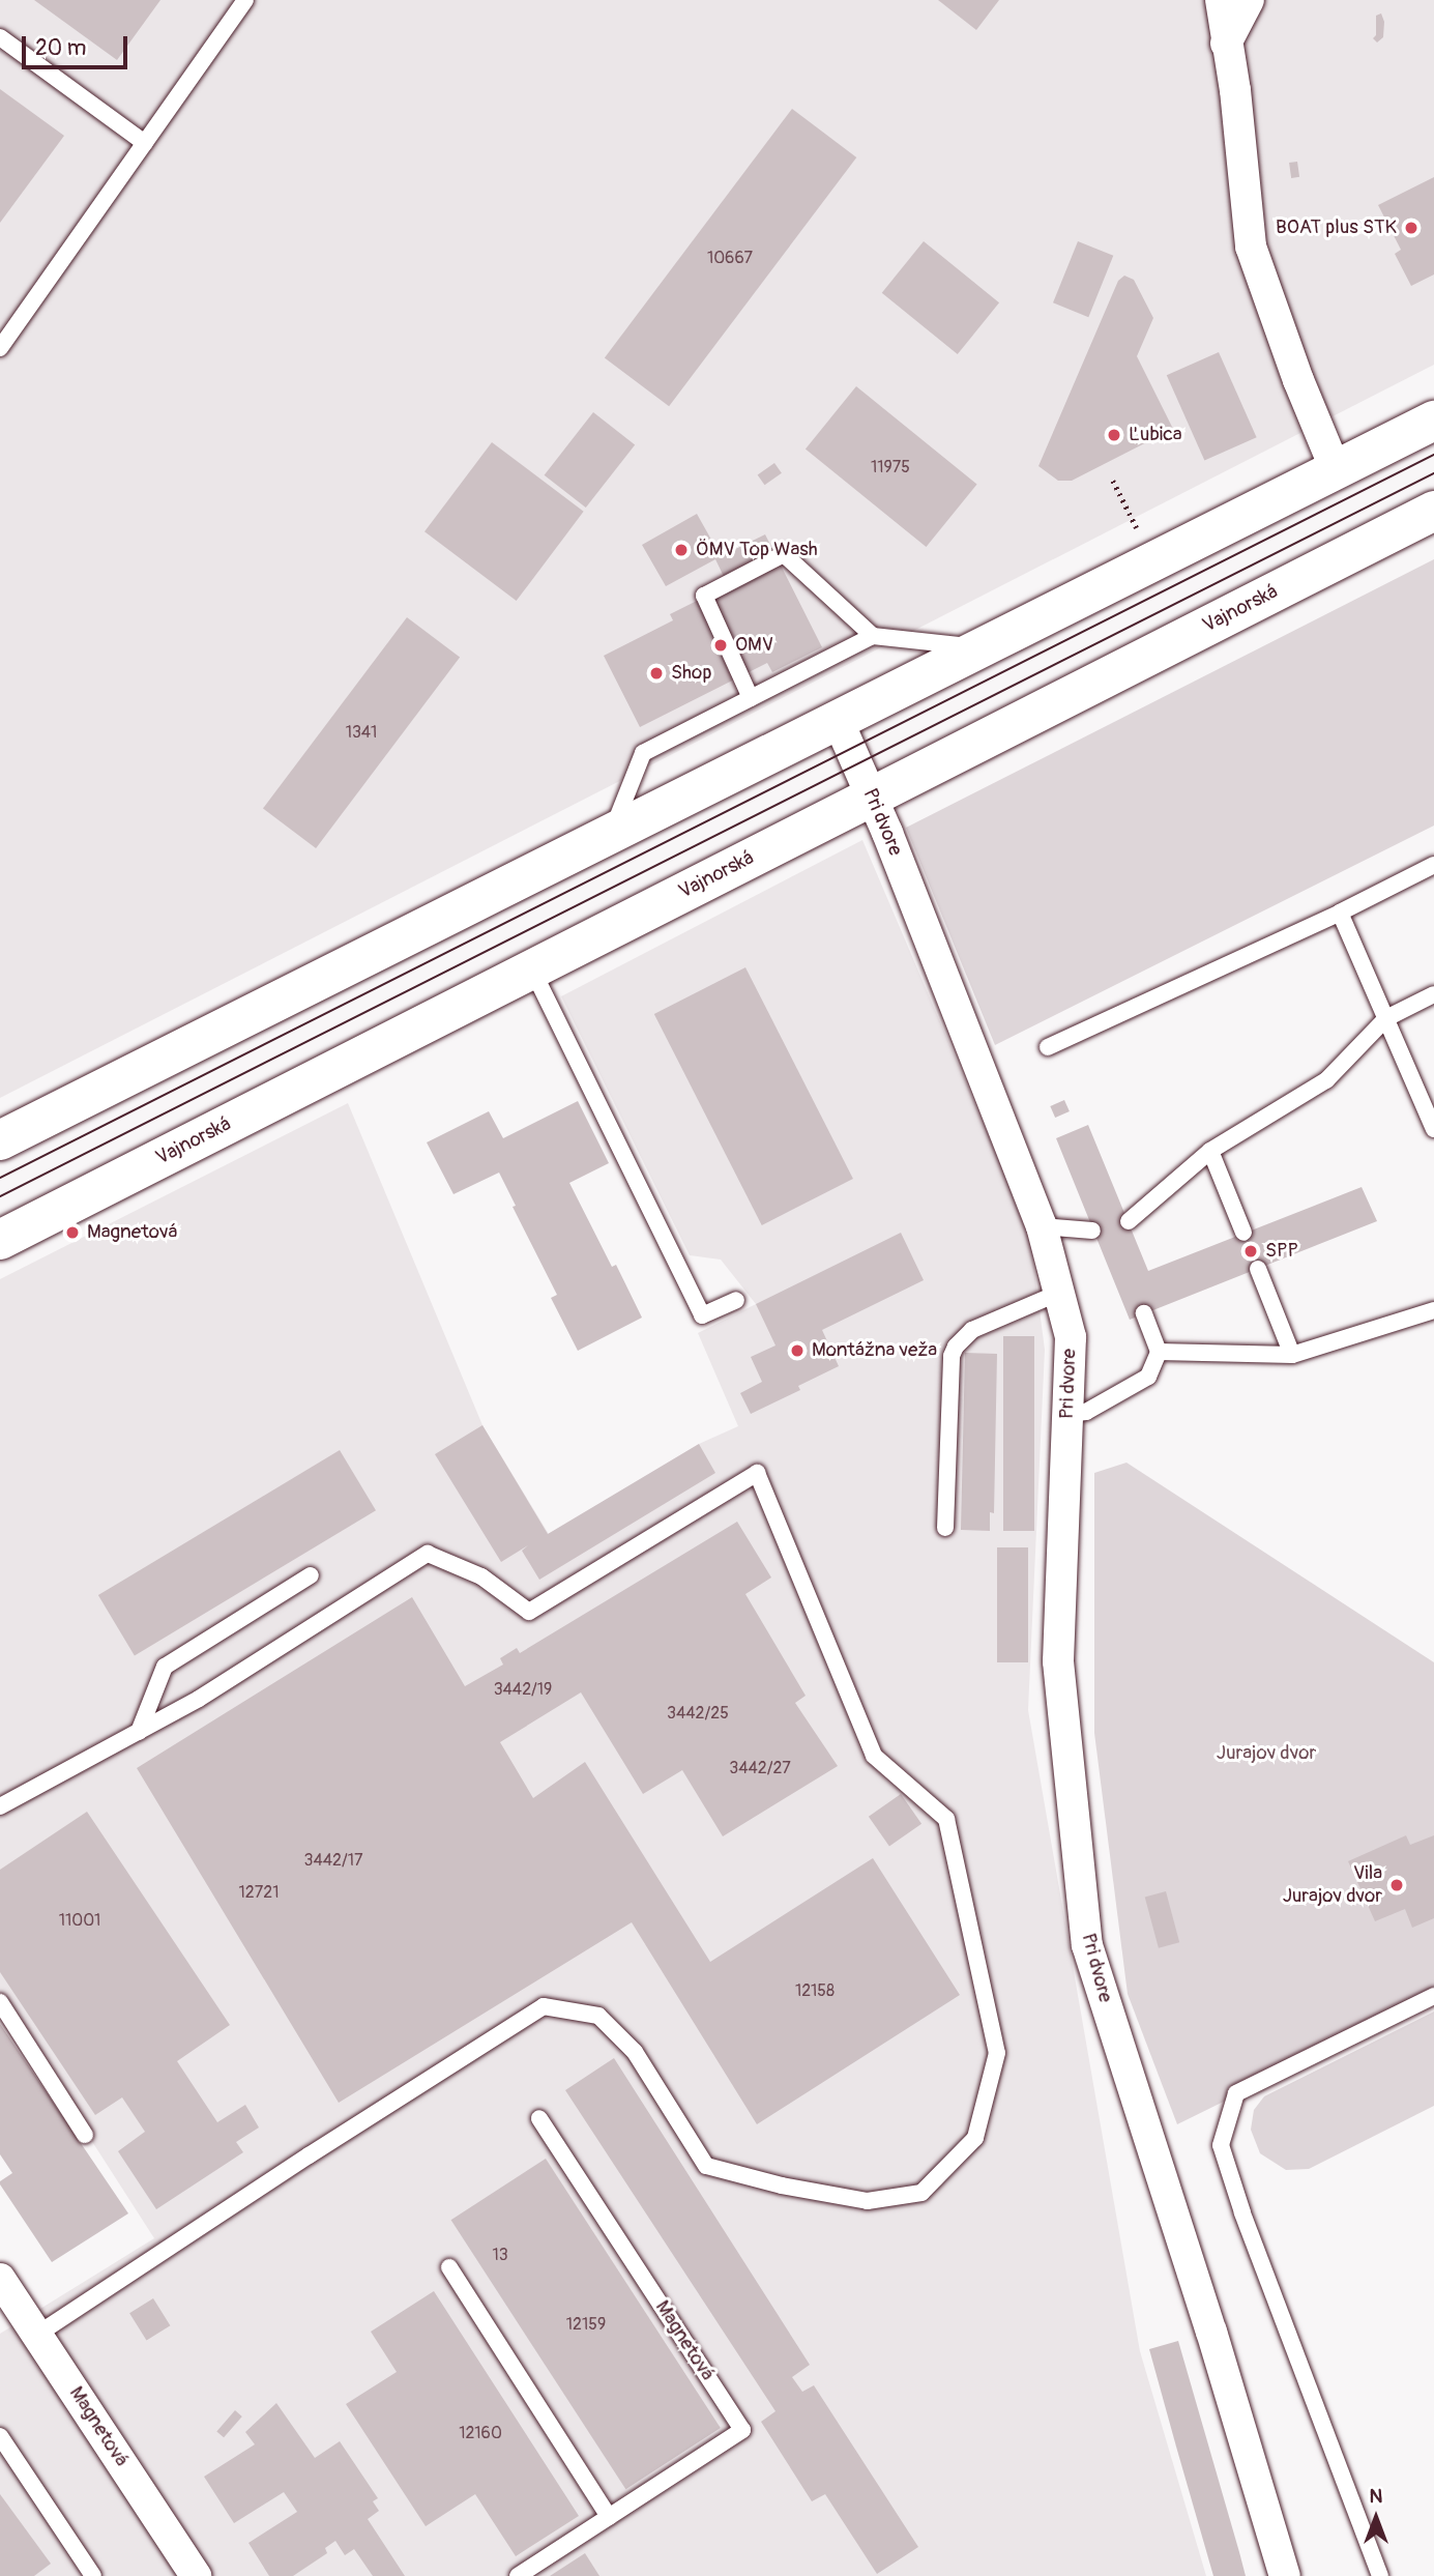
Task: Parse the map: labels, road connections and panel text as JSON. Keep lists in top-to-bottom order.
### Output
{
  "streets": {
    "main road": ["Vajnorská"],
    "street": ["Pri dvore", "Magnetová"]
  },
  "crossings": [
    ["Vajnorská", "Pri dvore"]
  ],
  "parks": ["Jurajov dvor"],
  "places": [
    "BOAT plus STK",
    "Ľubica",
    "ÖMV Top Wash",
    "OMV",
    "Shop",
    "Magnetová",
    "SPP",
    "Montážna veža",
    "Vila Jurajov dvor"
  ],
  "house_numbers": [
    "10667",
    "11975",
    "1341",
    "3442/19",
    "3442/25",
    "3442/27",
    "3442/17",
    "12721",
    "11001",
    "12158",
    "13",
    "12159",
    "12160"
  ],
  "scale_bar": "20 m",
  "north": "top"
}
